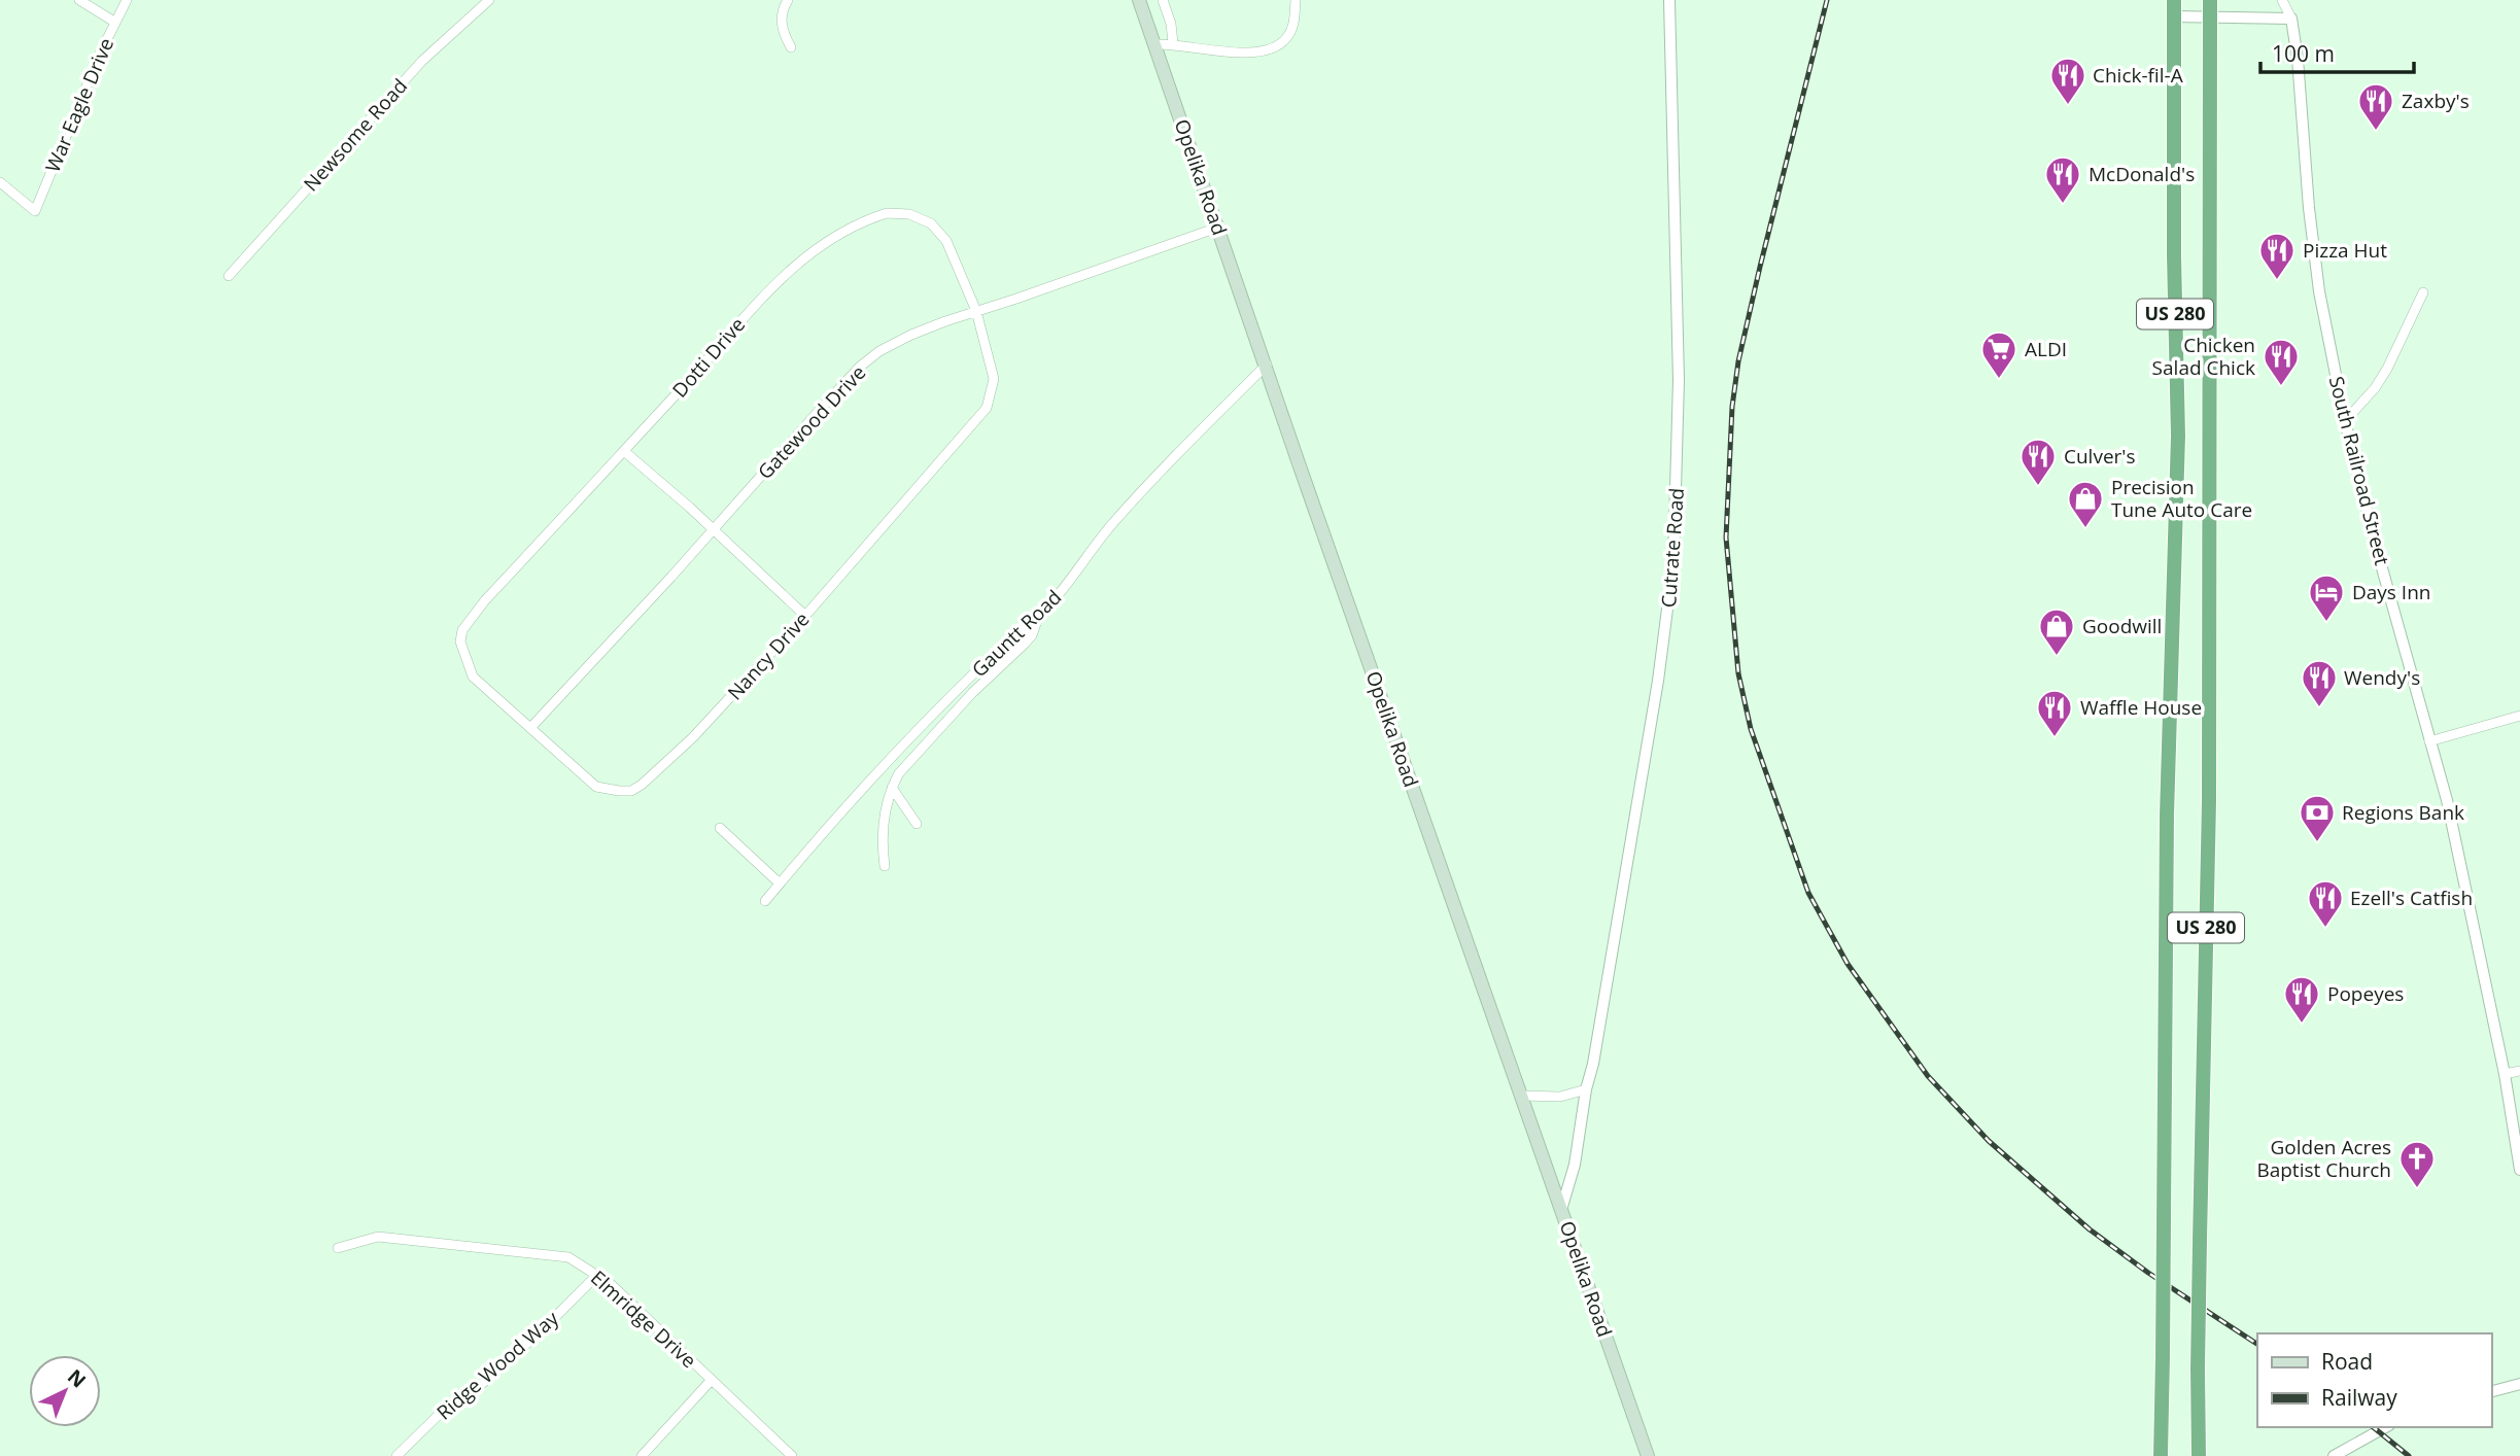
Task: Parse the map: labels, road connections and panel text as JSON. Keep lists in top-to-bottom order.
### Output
{
  "streets": {
    "highway": ["US 280"],
    "main road": ["Opelika Road"],
    "street": [
      "War Eagle Drive",
      "Newsome Road",
      "Dotti Drive",
      "Gatewood Drive",
      "South Railroad Street",
      "Cutrate Road",
      "Gauntt Road",
      "Nancy Drive",
      "Elmridge Drive",
      "Ridge Wood Way"
    ]
  },
  "crossings": [
    ["Opelika Road", "Gatewood Drive"],
    ["Opelika Road", "Cutrate Road"],
    ["Opelika Road", "Gauntt Road"],
    ["Dotti Drive", "Gatewood Drive"],
    ["Dotti Drive", "Nancy Drive"],
    ["Gatewood Drive", "Nancy Drive"],
    ["Elmridge Drive", "Ridge Wood Way"]
  ],
  "places": {
    "restaurant": [
      "Chick-fil-A",
      "Zaxby's",
      "McDonald's",
      "Pizza Hut",
      "Chicken Salad Chick",
      "Culver's",
      "Wendy's",
      "Waffle House",
      "Ezell's Catfish",
      "Popeyes"
    ],
    "supermarket": ["ALDI"],
    "shop": ["Precision Tune Auto Care", "Goodwill"],
    "hotel": ["Days Inn"],
    "bank": ["Regions Bank"],
    "church": ["Golden Acres Baptist Church"]
  },
  "legend": ["Road", "Railway"],
  "scale_bar": "100 m",
  "north": "top right"
}
